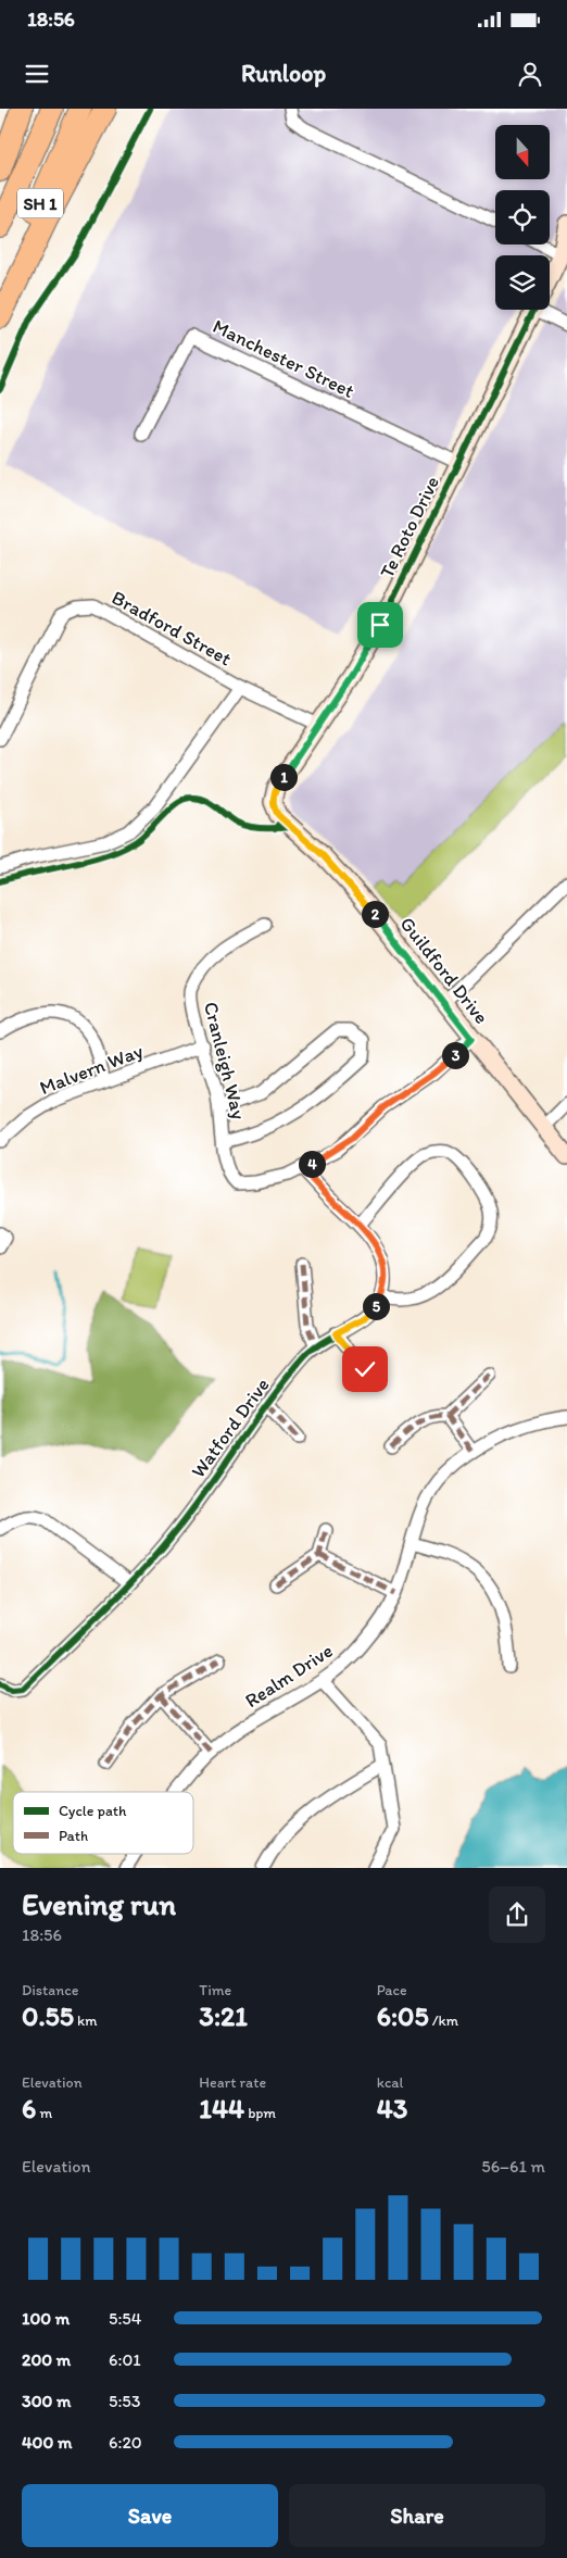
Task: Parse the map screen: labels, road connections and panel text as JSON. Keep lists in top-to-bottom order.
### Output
{
  "streets": {
    "highway": ["SH 1"],
    "street": [
      "Manchester Street",
      "Te Roto Drive",
      "Bradford Street",
      "Guildford Drive",
      "Cranleigh Way",
      "Malvern Way",
      "Watford Drive",
      "Realm Drive"
    ]
  },
  "crossings": [
    ["Manchester Street", "Te Roto Drive"],
    ["Te Roto Drive", "Bradford Street"],
    ["Te Roto Drive", "Guildford Drive"],
    ["Cranleigh Way", "Malvern Way"]
  ],
  "legend": ["Cycle path", "Path"],
  "north": "bottom",
  "page": {
    "status": "18:56",
    "header": "Runloop",
    "pins": [
      "1",
      "2",
      "3",
      "4",
      "5"
    ],
    "heading": ["Evening run", "18:56"],
    "stats": [
      ["Distance", "0.55 km"],
      ["Time", "3:21"],
      ["Pace", "6:05 /km"],
      ["Elevation", "6 m"],
      ["Heart rate", "144 bpm"],
      ["kcal", "43"]
    ],
    "chart": ["Elevation", "56–61 m"],
    "list": [
      {
        "name": "100 m",
        "note": "5:54"
      },
      {
        "name": "200 m",
        "note": "6:01"
      },
      {
        "name": "300 m",
        "note": "5:53"
      },
      {
        "name": "400 m",
        "note": "6:20"
      }
    ],
    "buttons": ["Save", "Share"]
  }
}
